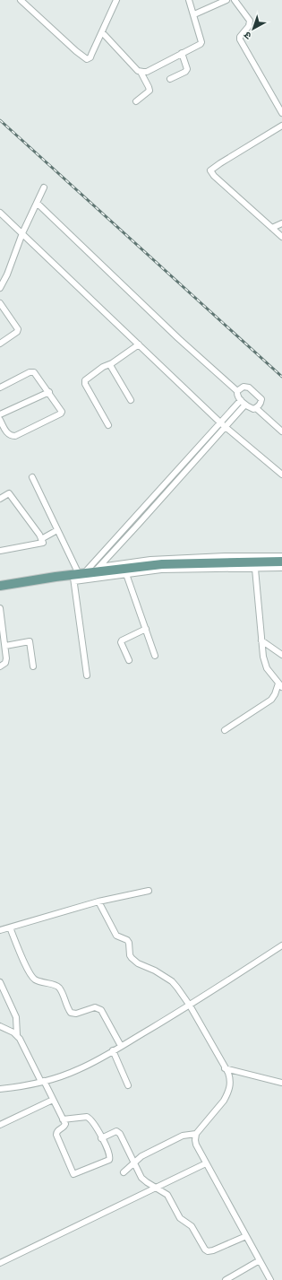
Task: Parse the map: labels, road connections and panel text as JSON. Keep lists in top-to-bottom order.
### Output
{
  "north": "bottom left"
}
